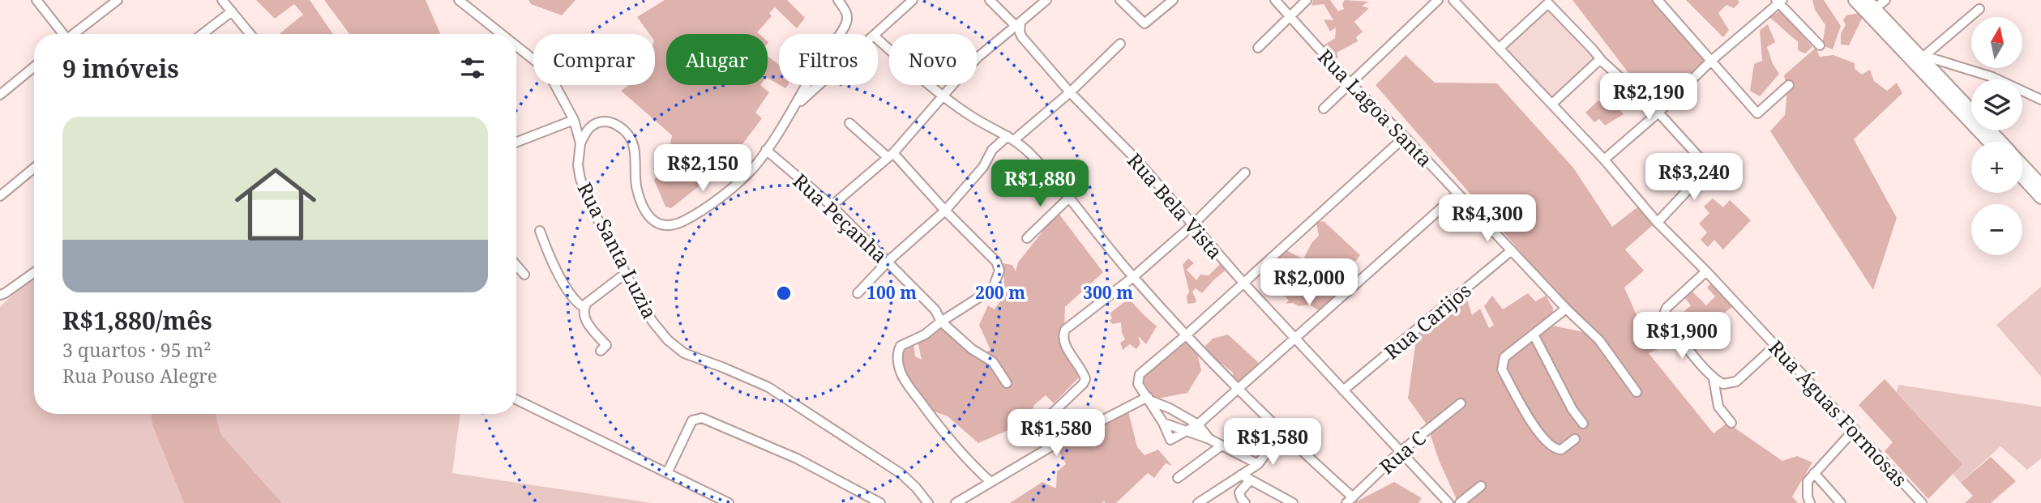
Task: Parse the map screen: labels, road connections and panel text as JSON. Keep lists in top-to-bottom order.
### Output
{
  "streets": {
    "street": [
      "Rua Lagoa Santa",
      "Rua Bela Vista",
      "Rua Peçanha",
      "Rua Santa Luzia",
      "Rua Carijos",
      "Rua Águas Formosas",
      "Rua C"
    ]
  },
  "crossings": [
    ["Rua Lagoa Santa", "Rua Carijos"],
    ["Rua Bela Vista", "Rua Carijos"],
    ["Rua Bela Vista", "Rua C"]
  ],
  "north": "top",
  "page": {
    "map_buttons": ["+", "−"],
    "chip": [
      "Comprar",
      "Alugar",
      "Filtros",
      "Novo"
    ],
    "heading": "9 imóveis",
    "price": [
      "R$2,190",
      "R$2,150",
      "R$3,240",
      "R$1,880",
      "R$4,300",
      "R$2,000",
      "R$1,900",
      "R$1,580",
      "R$1,580"
    ],
    "list": [
      {
        "name": "R$1,880/mês",
        "note": "3 quartos · 95 m² · Rua Pouso Alegre"
      }
    ]
  },
  "rings": ["100 m", "200 m", "300 m"]
}
